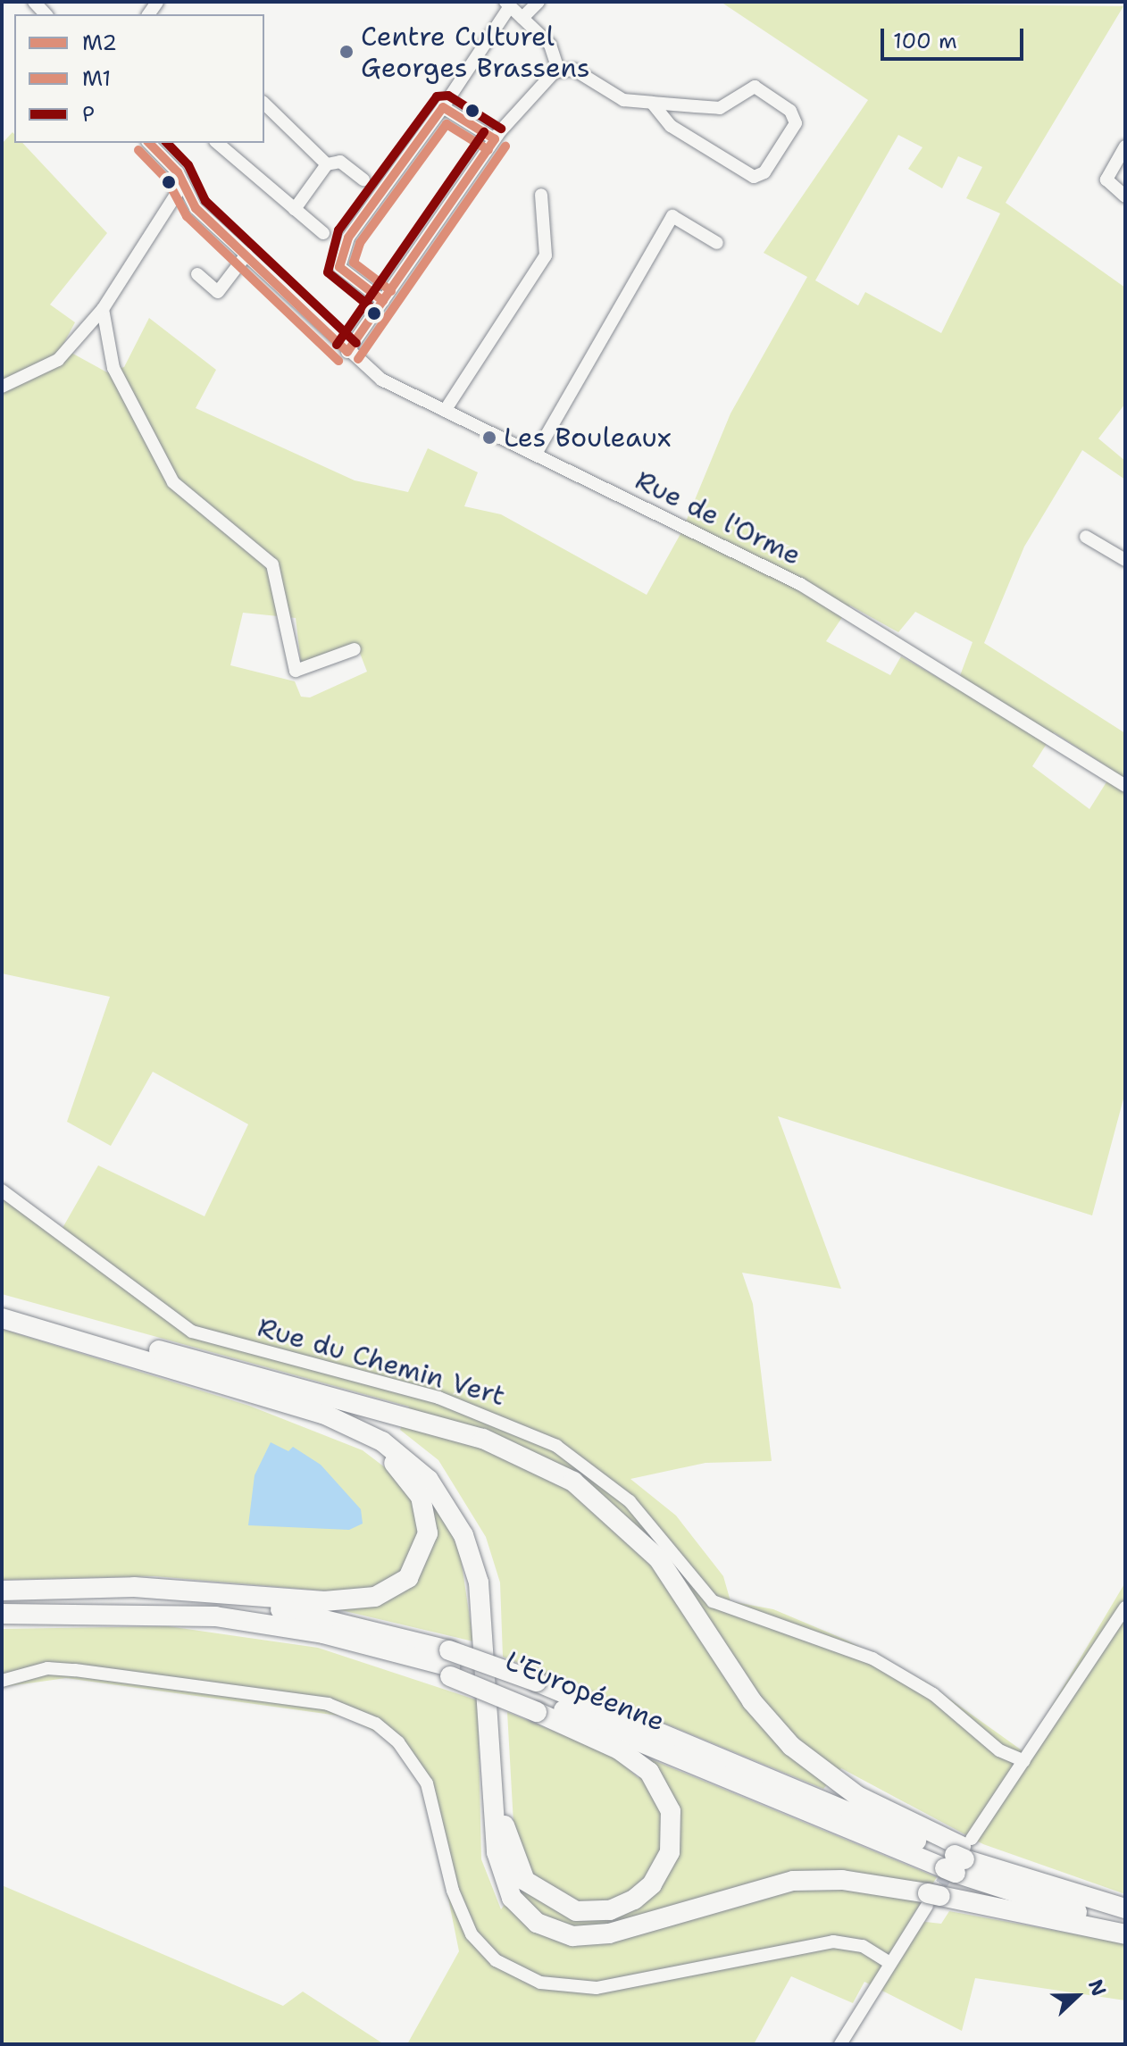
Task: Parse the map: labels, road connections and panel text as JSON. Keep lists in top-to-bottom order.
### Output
{
  "streets": {
    "highway": ["L'Européenne"],
    "street": ["Rue de l'Orme", "Rue du Chemin Vert"]
  },
  "places": ["Centre Culturel Georges Brassens", "Les Bouleaux"],
  "lines": ["transit line P", "transit line M2", "transit line M1"],
  "legend": ["M2", "M1", "P"],
  "scale_bar": "100 m",
  "north": "right"
}
